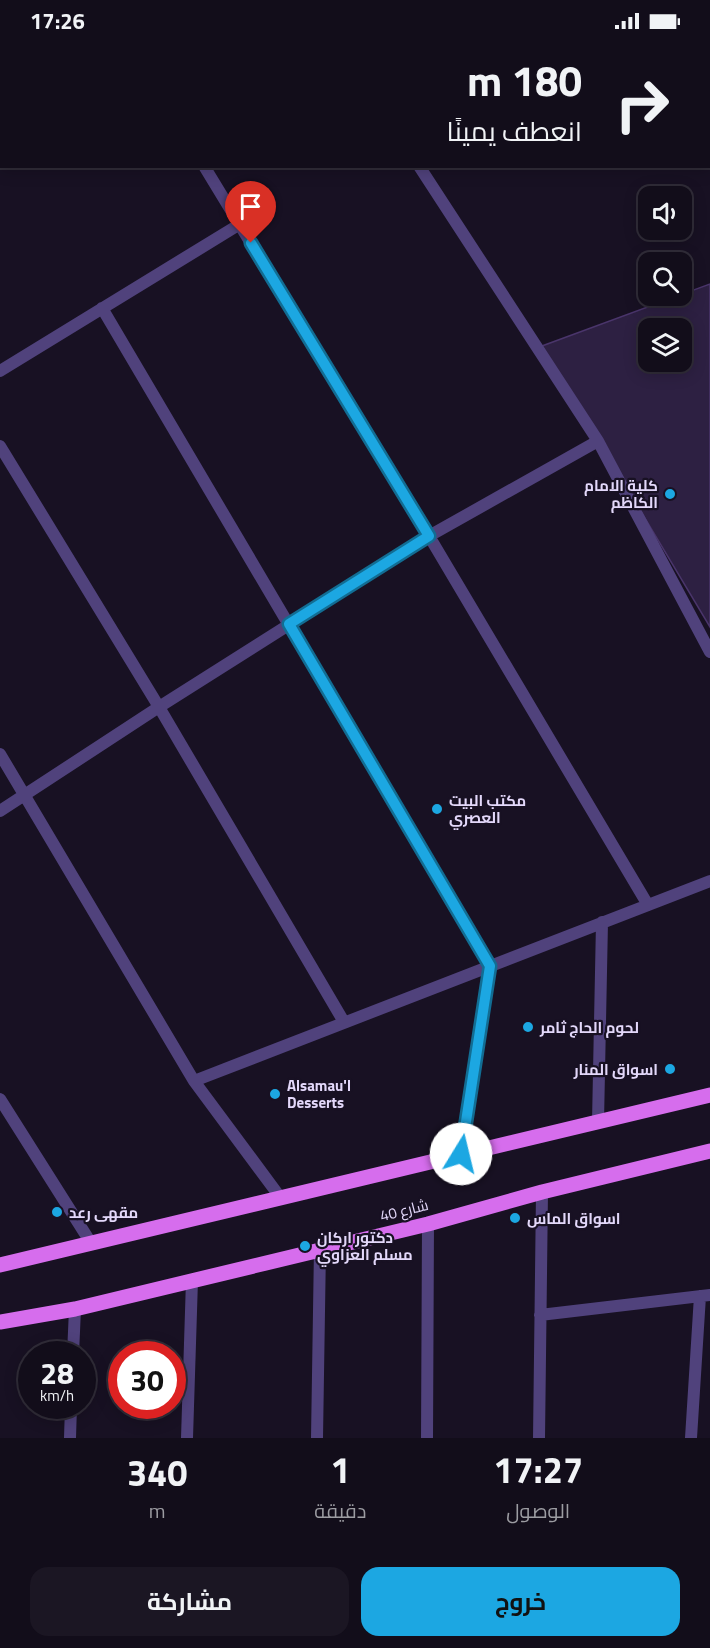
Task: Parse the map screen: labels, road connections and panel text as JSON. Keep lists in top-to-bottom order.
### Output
{
  "streets": {
    "main road": ["شارع 40"]
  },
  "places": [
    "كلية الامام الكاظم",
    "مكتب البيت العصري",
    "لحوم الحاج ثامر",
    "اسواق المنار",
    "Alsamau'l Desserts",
    "مقهى رعد",
    "اسواق الماس",
    "دكتور اركان مسلم العزاوي"
  ],
  "page": {
    "status": "17:26",
    "turn": ["180 m", "انعطف يمينًا"],
    "speed": "28 km/h",
    "limit": "30",
    "eta": [
      "17:27",
      "الوصول",
      "1",
      "دقيقة",
      "340",
      "m"
    ],
    "buttons": ["خروج", "مشاركة"]
  }
}
